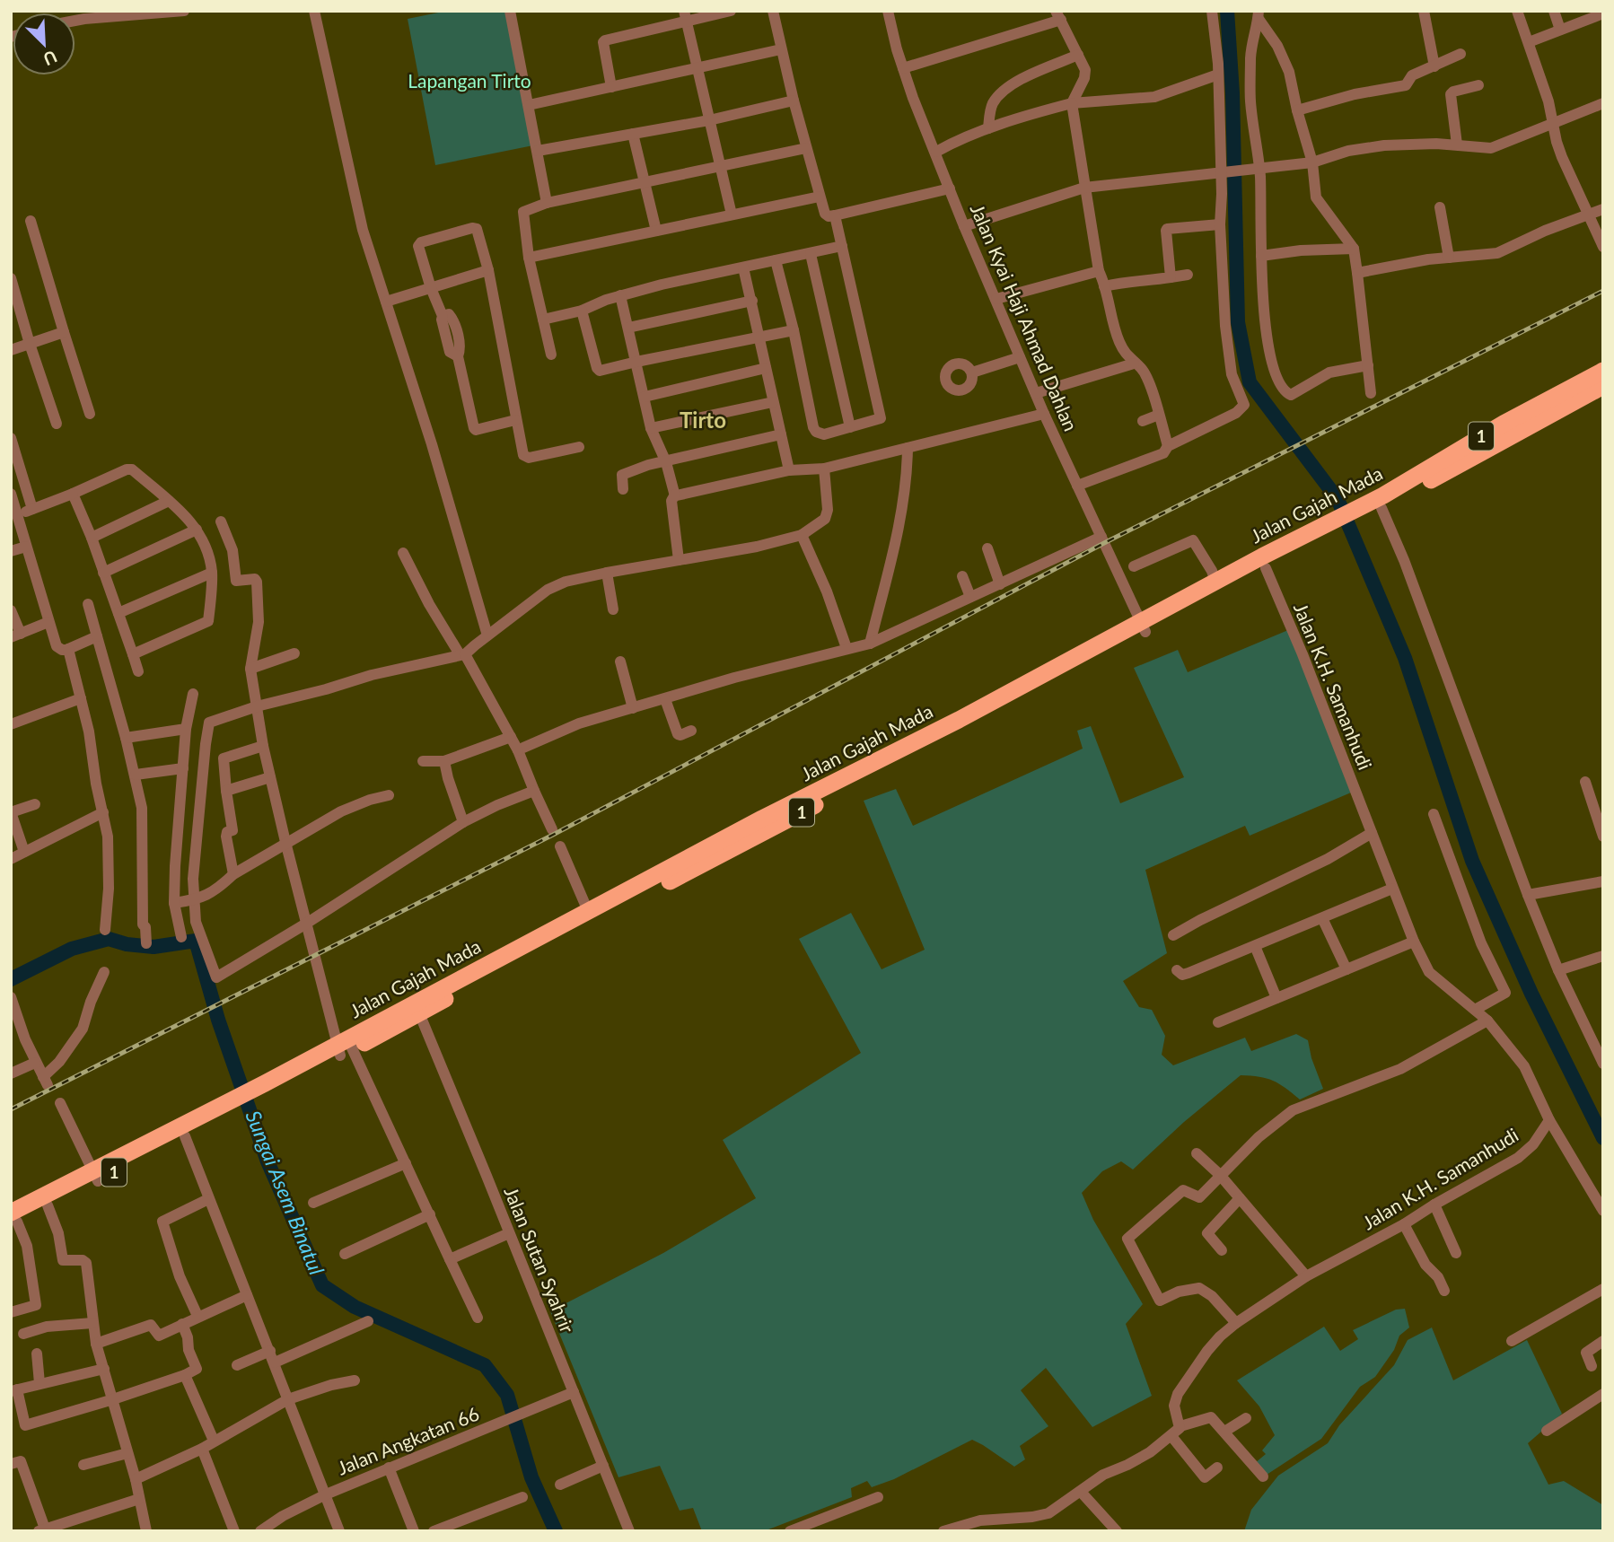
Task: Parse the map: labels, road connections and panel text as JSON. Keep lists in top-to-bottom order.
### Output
{
  "streets": {
    "highway": ["1", "Jalan Gajah Mada"],
    "street": [
      "Jalan Kyai Haji Ahmad Dahlan",
      "Jalan K.H. Samanhudi",
      "Jalan Sutan Syahrir",
      "Jalan Angkatan 66"
    ]
  },
  "crossings": [
    ["Jalan Kyai Haji Ahmad Dahlan", "Jalan Gajah Mada"],
    ["Jalan Gajah Mada", "Jalan K.H. Samanhudi"],
    ["Jalan Gajah Mada", "Jalan Sutan Syahrir"],
    ["Jalan Sutan Syahrir", "Jalan Angkatan 66"]
  ],
  "districts": ["Tirto"],
  "water": ["Sungai Asem Binatul"],
  "parks": ["Lapangan Tirto"],
  "north": "bottom right"
}
